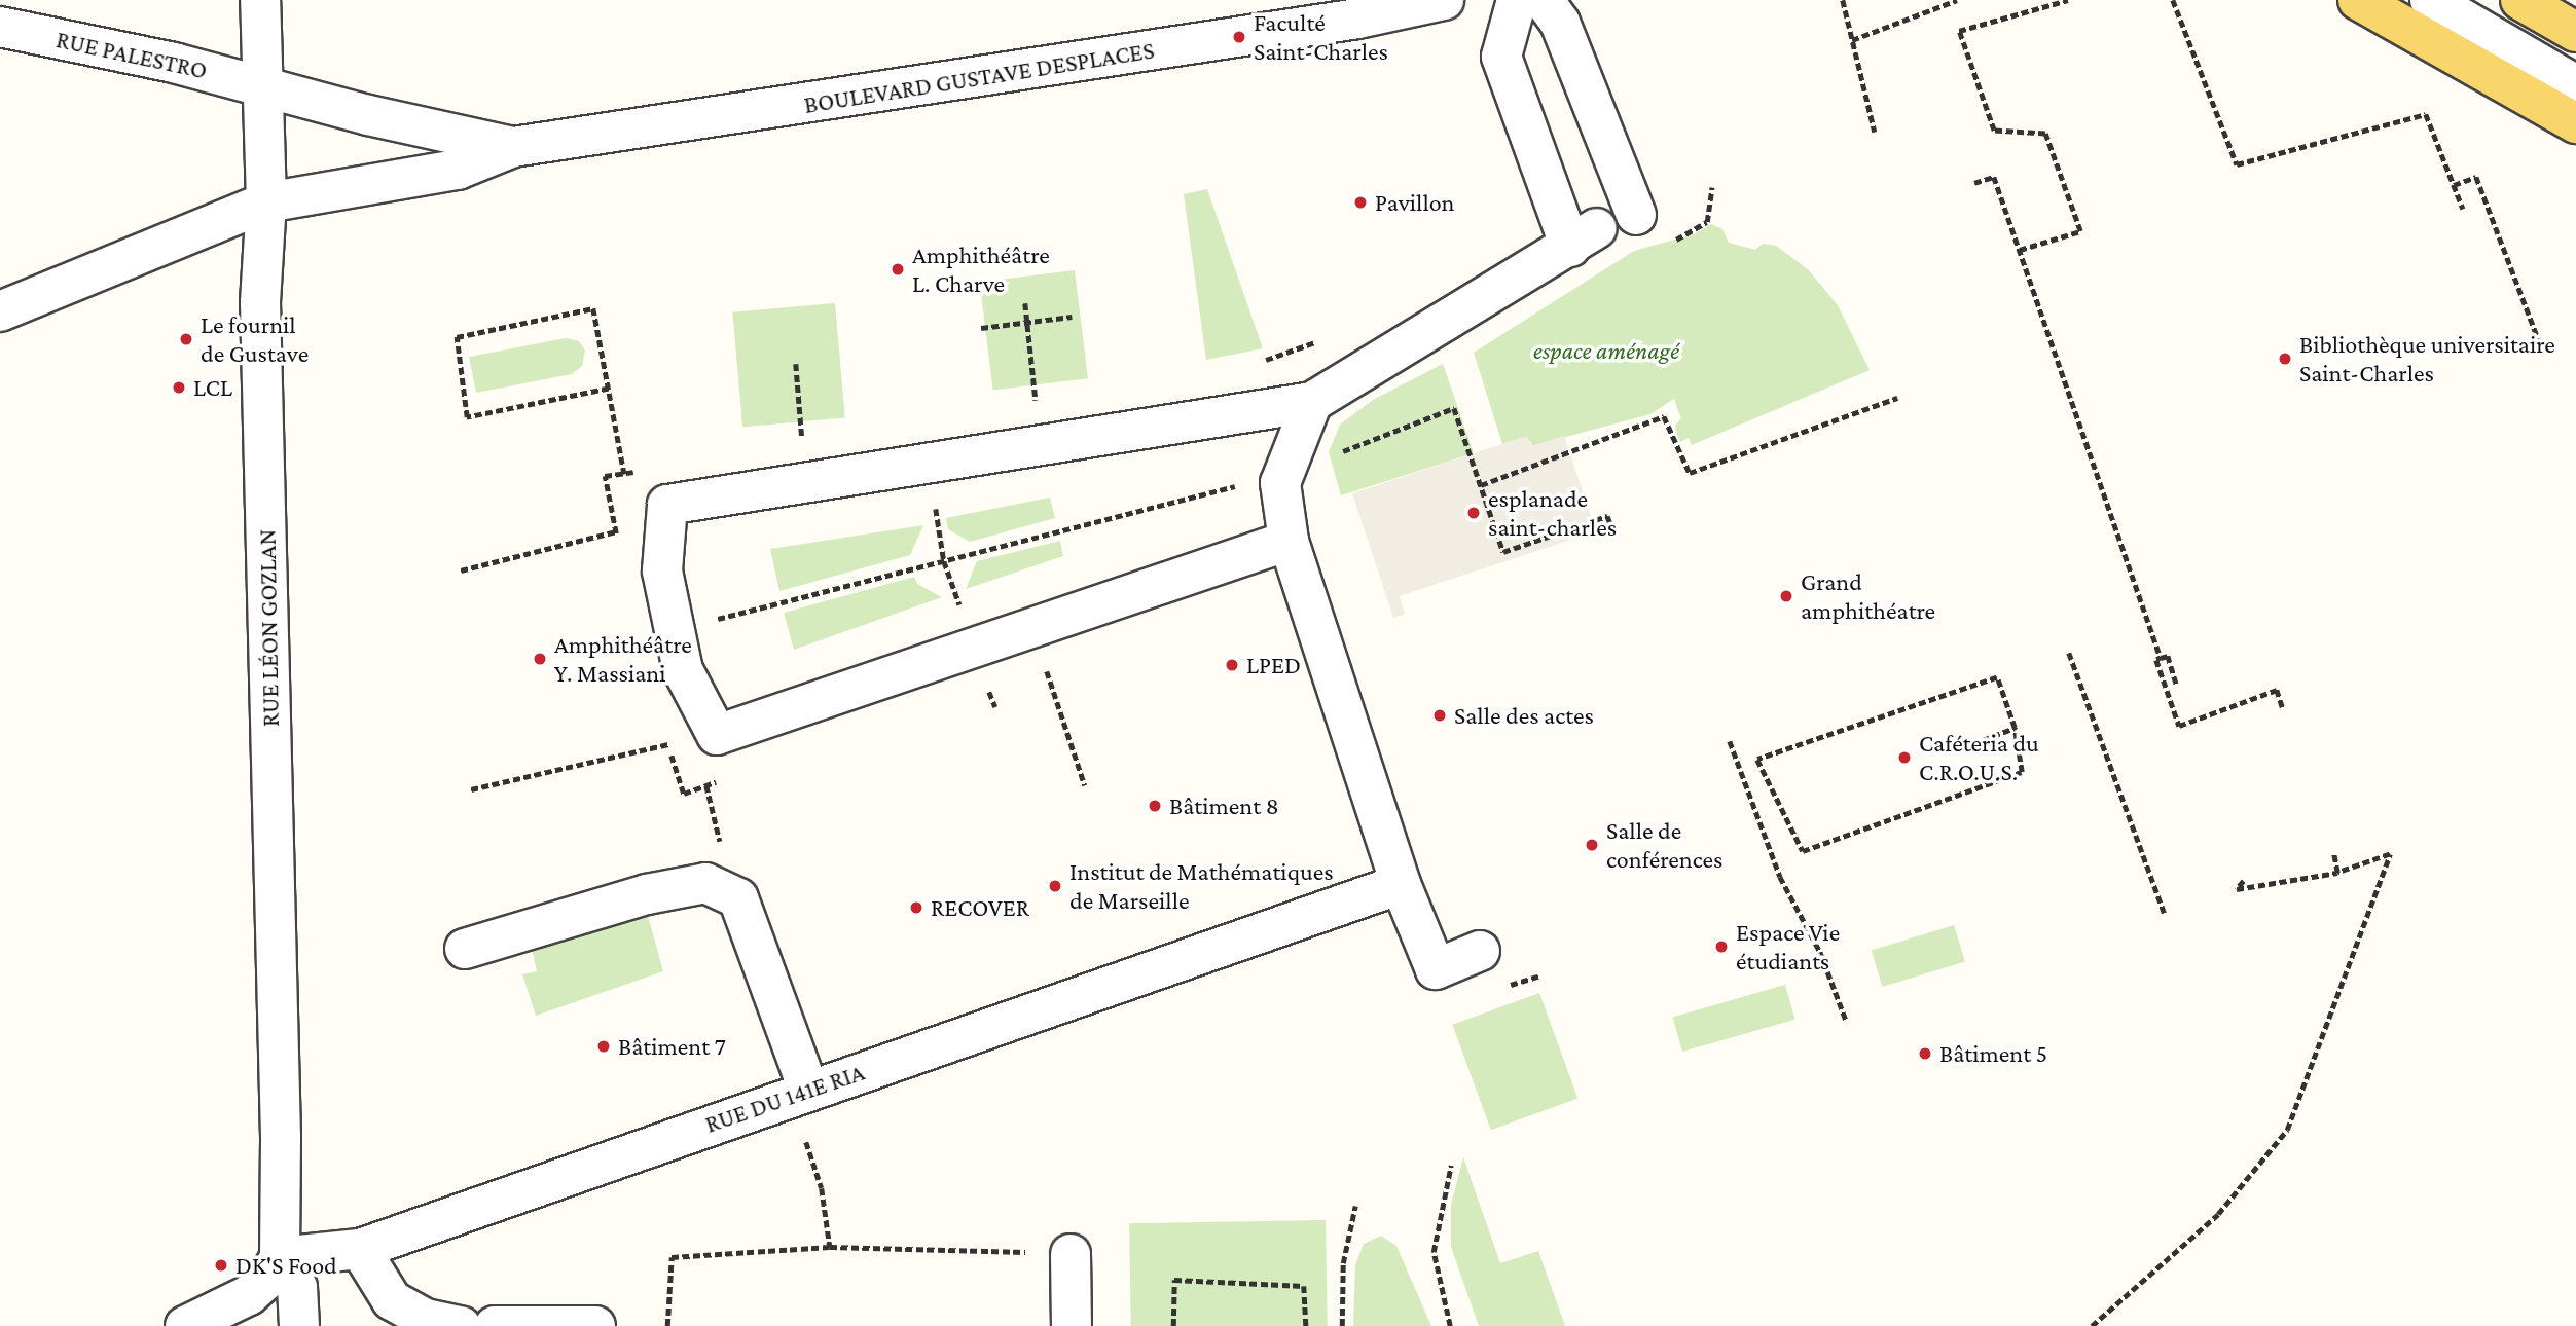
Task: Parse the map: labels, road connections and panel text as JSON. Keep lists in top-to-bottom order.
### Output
{
  "streets": {
    "street": [
      "RUE PALESTRO",
      "BOULEVARD GUSTAVE DESPLACES",
      "RUE LÉON GOZLAN",
      "RUE DU 141E RIA"
    ]
  },
  "crossings": [
    ["RUE PALESTRO", "BOULEVARD GUSTAVE DESPLACES"],
    ["RUE PALESTRO", "RUE LÉON GOZLAN"],
    ["BOULEVARD GUSTAVE DESPLACES", "RUE LÉON GOZLAN"],
    ["RUE LÉON GOZLAN", "RUE DU 141E RIA"]
  ],
  "parks": ["espace aménagé"],
  "places": [
    "Faculté Saint-Charles",
    "Pavillon",
    "Amphithéâtre L. Charve",
    "Le fournil de Gustave",
    "Bibliothèque universitaire Saint-Charles",
    "LCL",
    "esplanade saint-charles",
    "Grand amphithéatre",
    "Amphithéâtre Y. Massiani",
    "LPED",
    "Salle des actes",
    "Caféteria du C.R.O.U.S.",
    "Bâtiment 8",
    "Salle de conférences",
    "Institut de Mathématiques de Marseille",
    "RECOVER",
    "Espace Vie étudiants",
    "Bâtiment 7",
    "Bâtiment 5",
    "DK'S Food"
  ]
}
